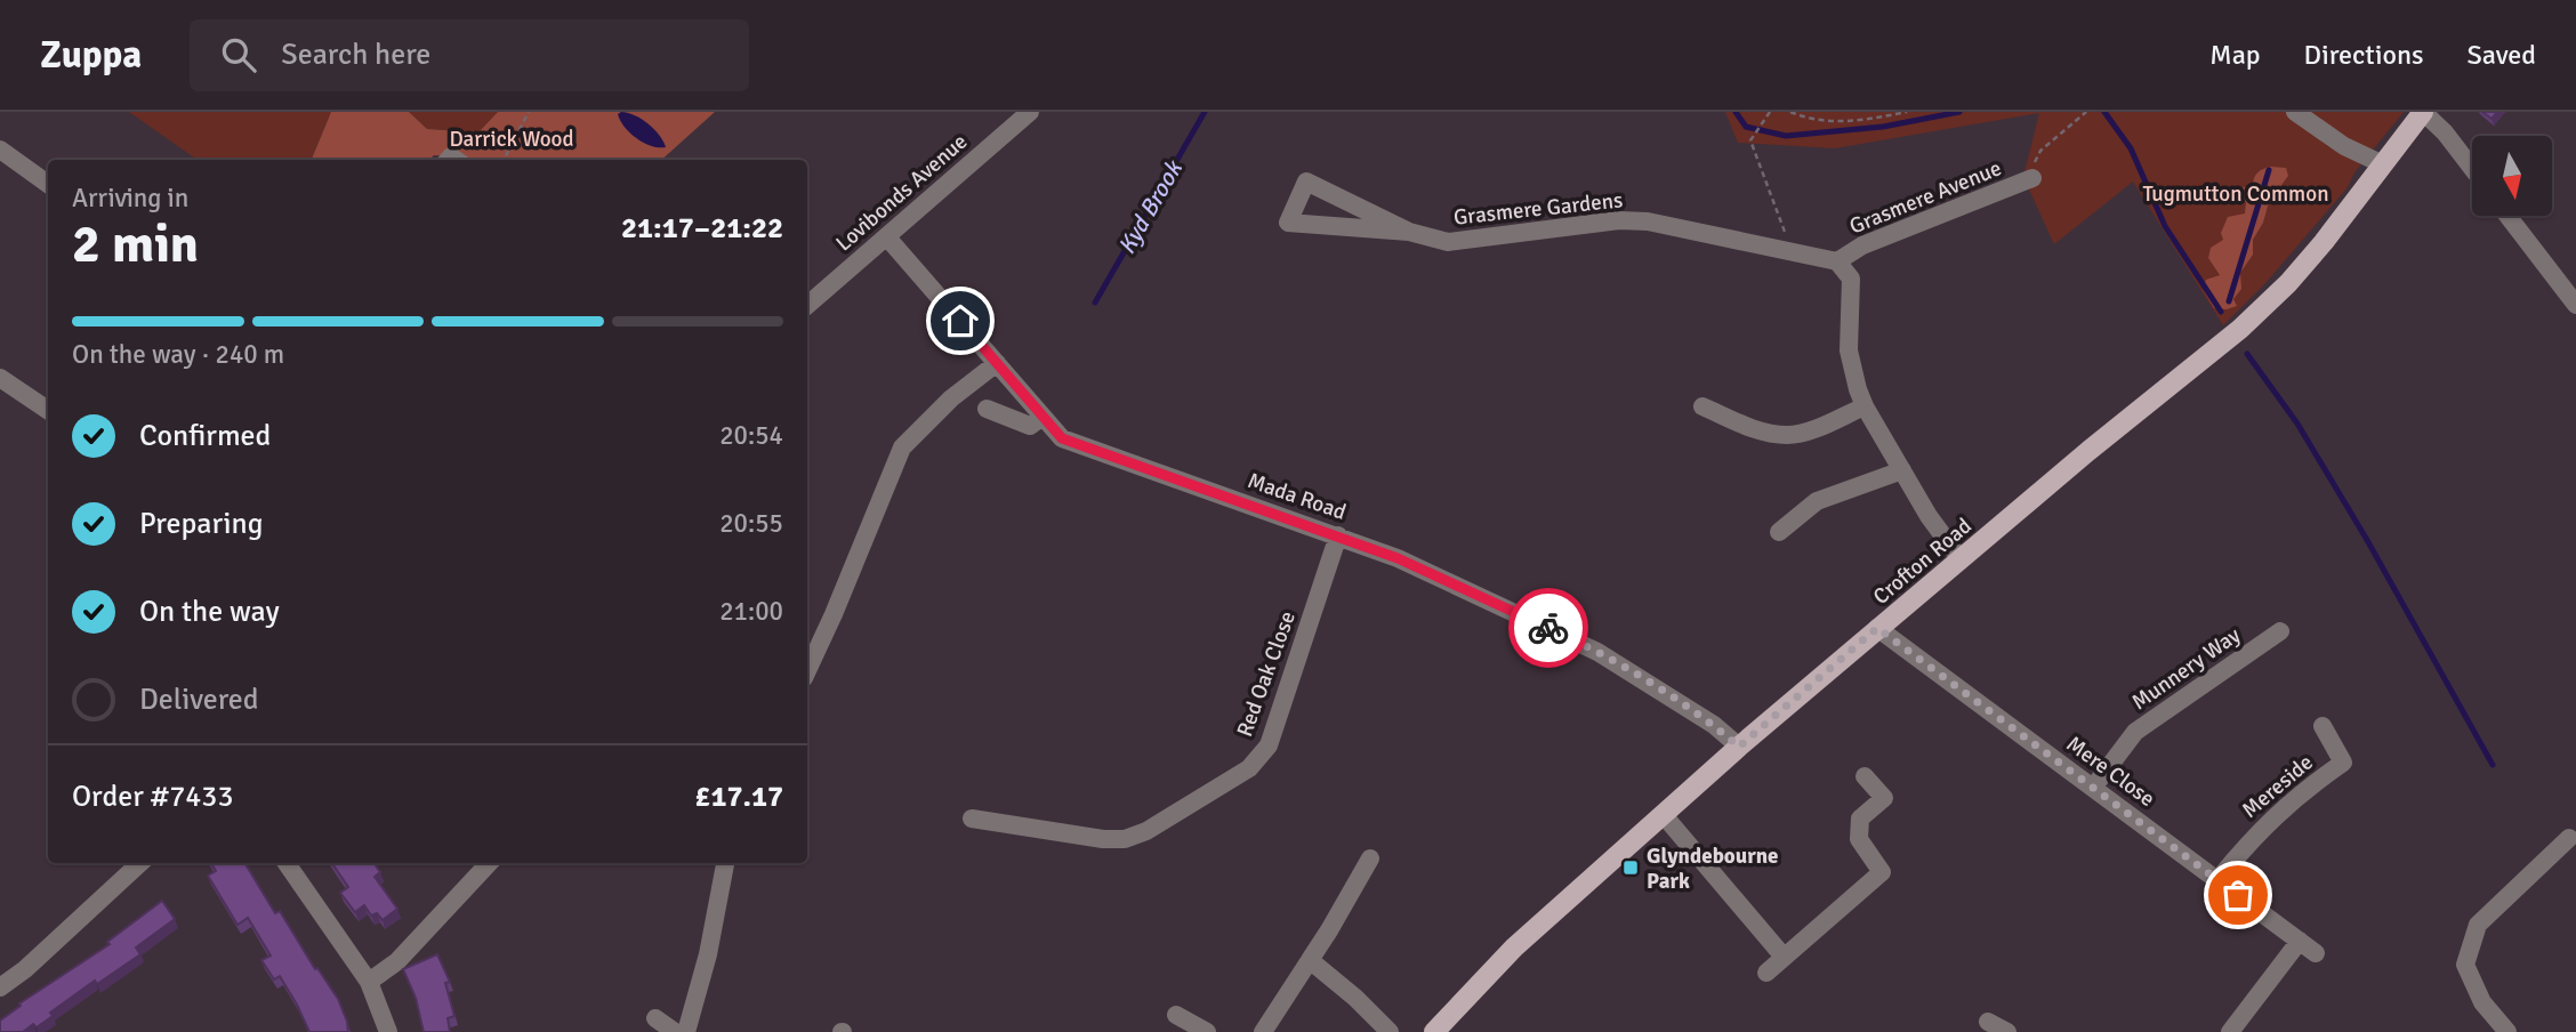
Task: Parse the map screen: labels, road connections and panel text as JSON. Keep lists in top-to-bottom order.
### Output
{
  "streets": {
    "main road": ["Crofton Road"],
    "street": [
      "Lovibonds Avenue",
      "Grasmere Avenue",
      "Grasmere Gardens",
      "Mada Road",
      "Munnery Way",
      "Red Oak Close",
      "Mere Close",
      "Mereside"
    ]
  },
  "crossings": [
    ["Lovibonds Avenue", "Mada Road"],
    ["Grasmere Avenue", "Grasmere Gardens"],
    ["Mada Road", "Crofton Road"],
    ["Mada Road", "Red Oak Close"],
    ["Crofton Road", "Mere Close"],
    ["Munnery Way", "Mere Close"],
    ["Mere Close", "Mereside"]
  ],
  "water": ["Kyd Brook"],
  "parks": ["Darrick Wood", "Tugmutton Common"],
  "places": {
    "transit": ["Glyndebourne Park"]
  },
  "north": "bottom",
  "page": {
    "header": "Zuppa",
    "search": "Search here",
    "nav": ["Map", "Directions", "Saved"],
    "heading": ["2 min", "Arriving in", "21:17–21:22"],
    "panel": ["Order #7433", "£17.17"],
    "bar": "On the way · 240 m",
    "list": [
      ["Confirmed", "20:54"],
      ["Preparing", "20:55"],
      ["On the way", "21:00"],
      "Delivered"
    ]
  }
}
